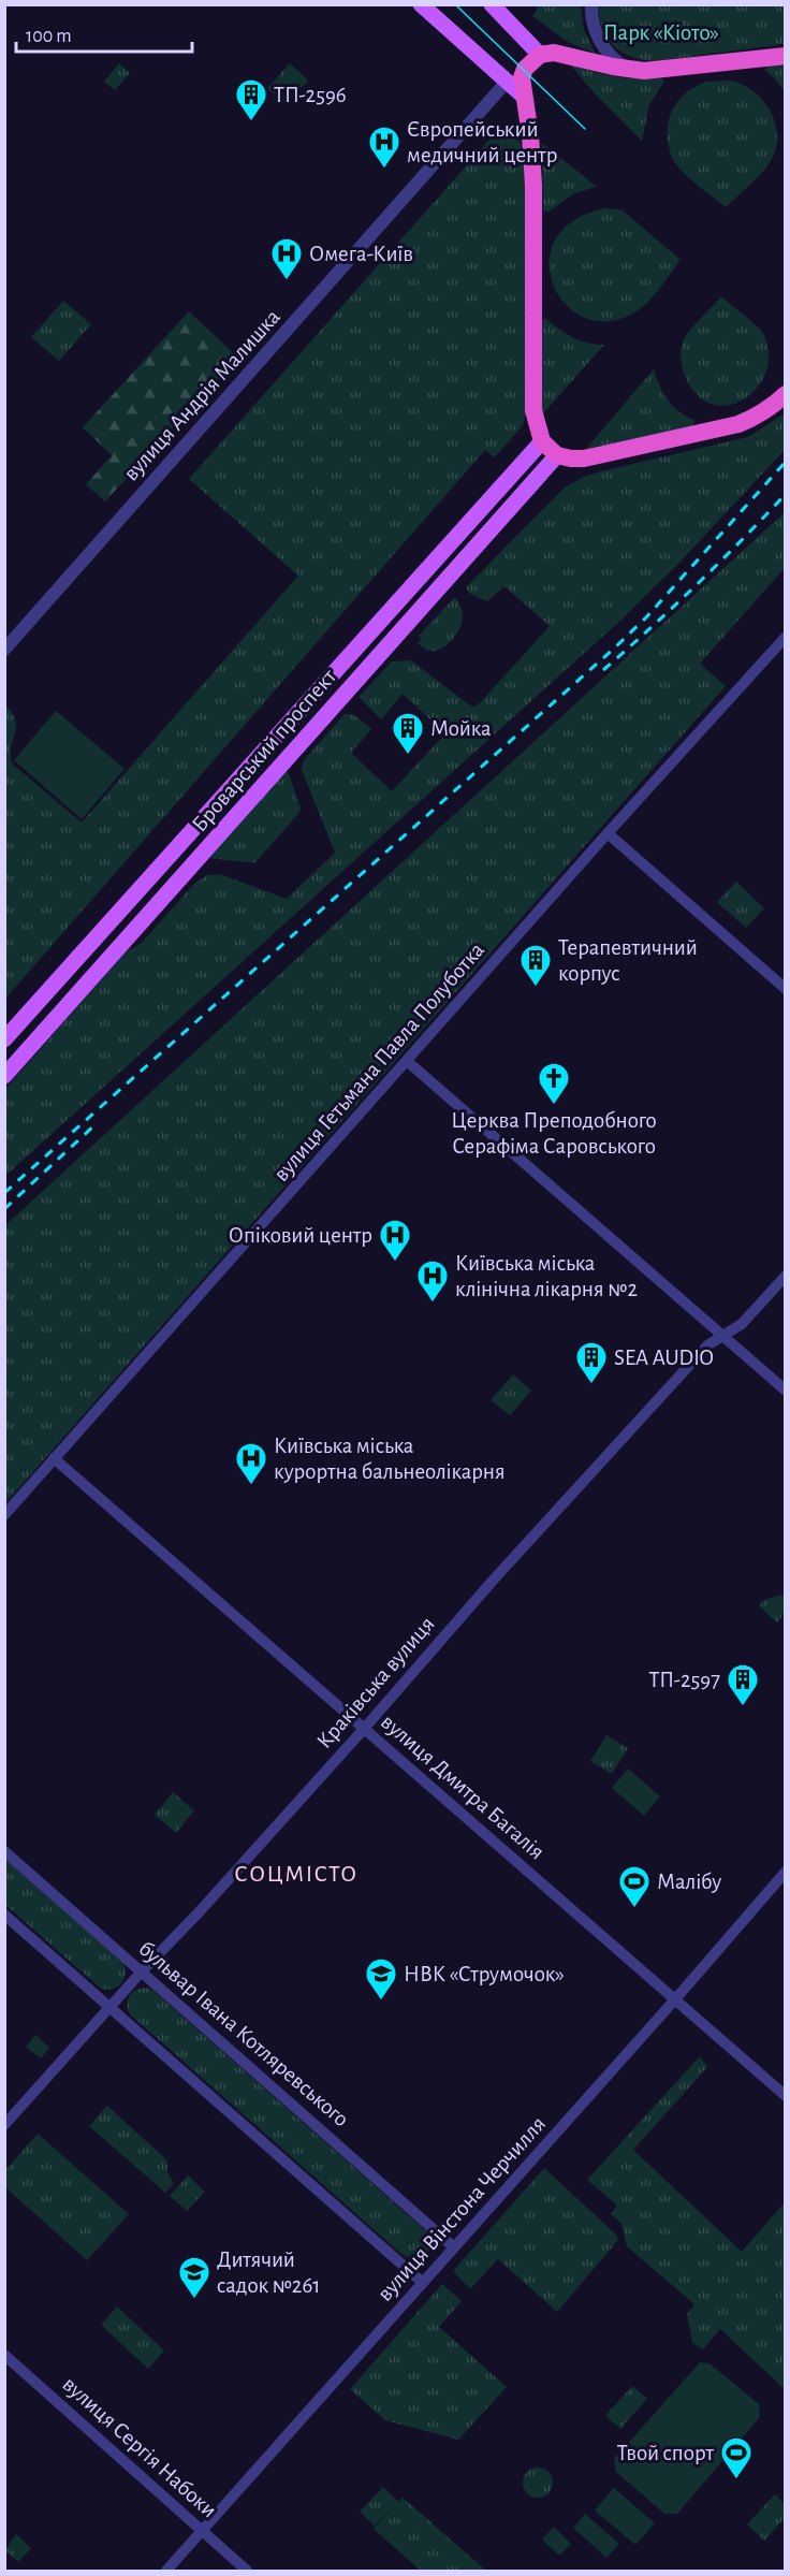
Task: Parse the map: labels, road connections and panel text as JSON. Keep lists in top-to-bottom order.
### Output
{
  "streets": {
    "main road": ["Броварський проспект"],
    "street": [
      "вулиця Андрія Малишка",
      "вулиця Гетьмана Павла Полуботка",
      "Краківська вулиця",
      "вулиця Дмитра Багалія",
      "бульвар Івана Котляревського",
      "вулиця Вінстона Черчилля",
      "вулиця Сергія Набоки"
    ]
  },
  "crossings": [
    ["вулиця Гетьмана Павла Полуботка", "вулиця Дмитра Багалія"],
    ["Краківська вулиця", "вулиця Дмитра Багалія"],
    ["Краківська вулиця", "бульвар Івана Котляревського"],
    ["вулиця Дмитра Багалія", "вулиця Вінстона Черчилля"],
    ["бульвар Івана Котляревського", "вулиця Вінстона Черчилля"],
    ["вулиця Вінстона Черчилля", "вулиця Сергія Набоки"]
  ],
  "districts": ["СОЦМІСТО"],
  "parks": ["Парк «Кіото»"],
  "places": {
    "building": [
      "ТП-2596",
      "Мойка",
      "Терапевтичний корпус",
      "SEA AUDIO",
      "ТП-2597"
    ],
    "hospital": [
      "Європейський медичний центр",
      "Омега-Київ",
      "Опіковий центр",
      "Київська міська клінічна лікарня №2",
      "Київська міська курортна бальнеолікарня"
    ],
    "church": ["Церква Преподобного Серафіма Саровського"],
    "sports": ["Малібу", "Твой спорт"],
    "school or university": ["НВК «Струмочок»", "Дитячий садок №261"]
  },
  "scale_bar": "100 m"
}
